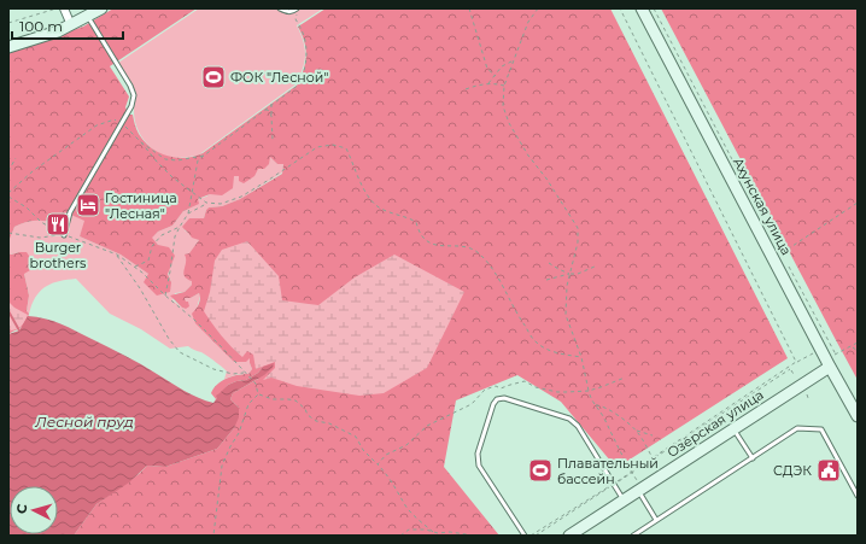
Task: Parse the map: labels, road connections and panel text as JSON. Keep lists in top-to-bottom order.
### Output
{
  "streets": {
    "main road": ["Ахунская улица", "Озёрская улица"]
  },
  "crossings": [
    ["Ахунская улица", "Озёрская улица"]
  ],
  "water": ["Лесной пруд"],
  "places": {
    "sports": ["ФОК \"Лесной\"", "Плавательный бассейн"],
    "hotel": ["Гостиница \"Лесная\""],
    "restaurant": ["Burger brothers"],
    "public building": ["СДЭК"]
  },
  "scale_bar": "100 m",
  "north": "left"
}
